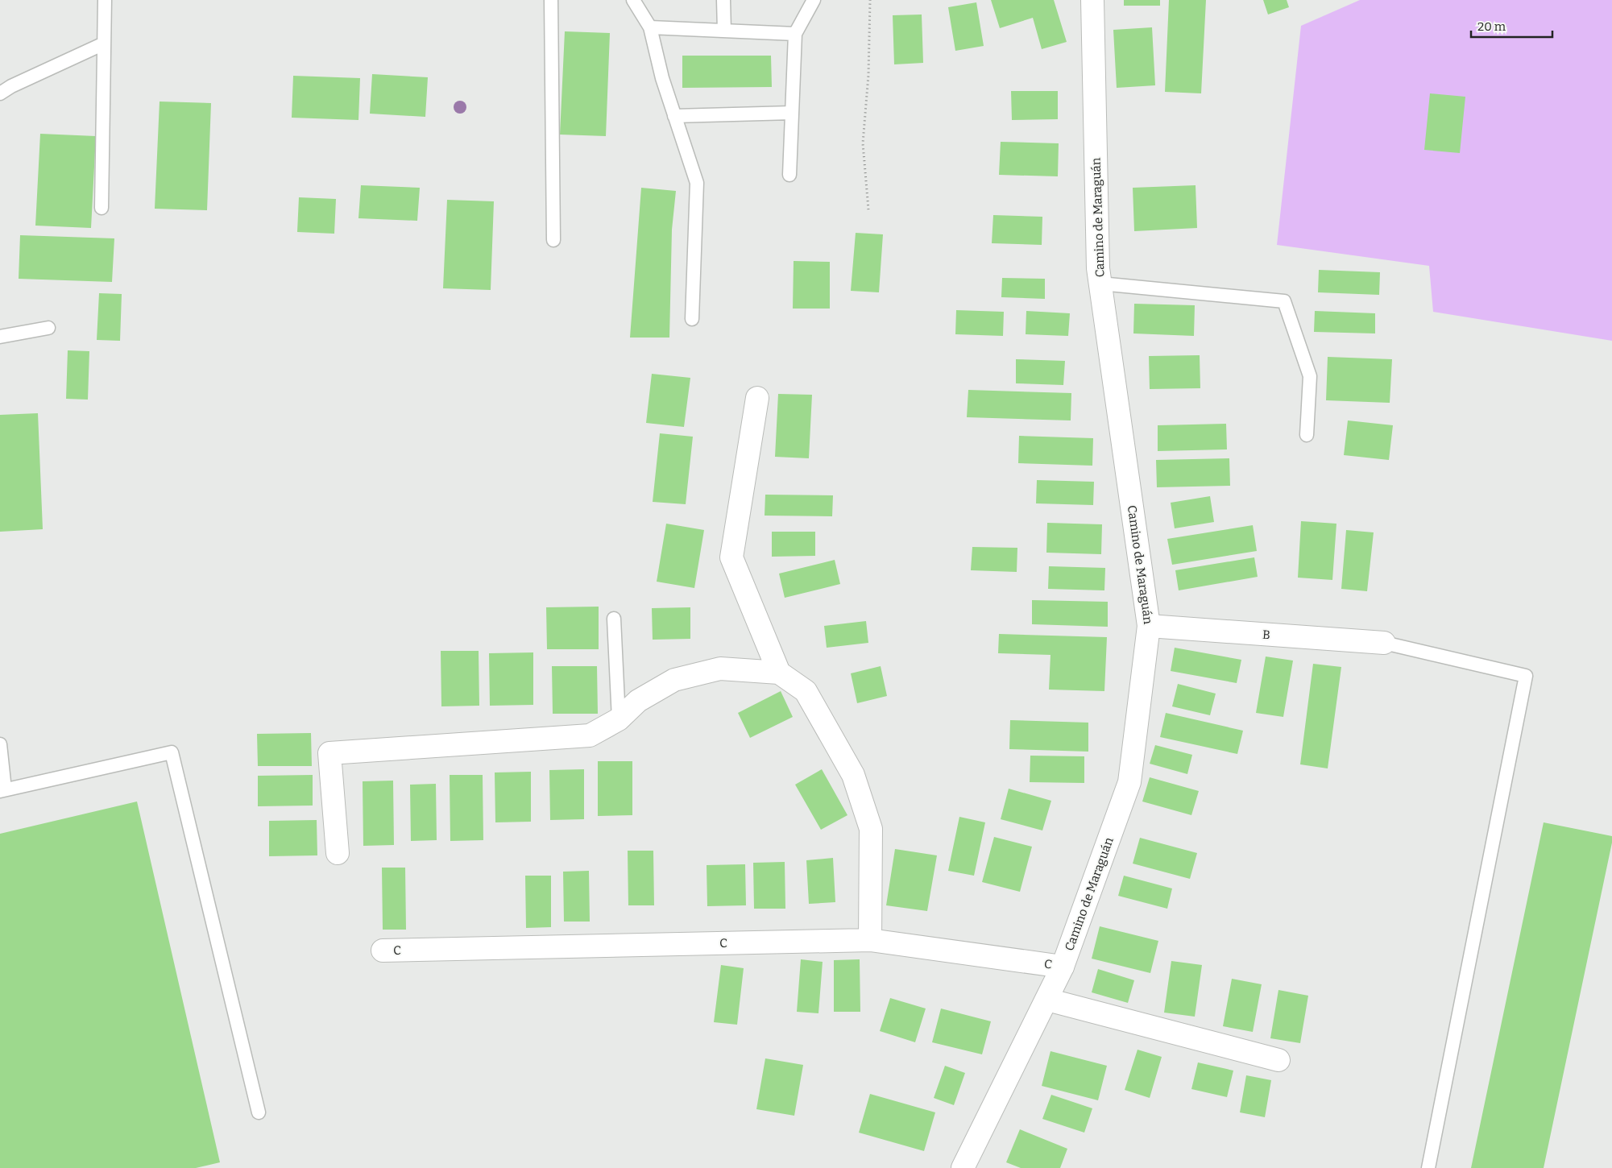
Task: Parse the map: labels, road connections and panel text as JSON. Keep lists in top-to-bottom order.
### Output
{
  "streets": {
    "street": ["Camino de Maraguán", "B", "C"]
  },
  "crossings": [
    ["Camino de Maraguán", "B"],
    ["Camino de Maraguán", "C"]
  ],
  "scale_bar": "20 m"
}
